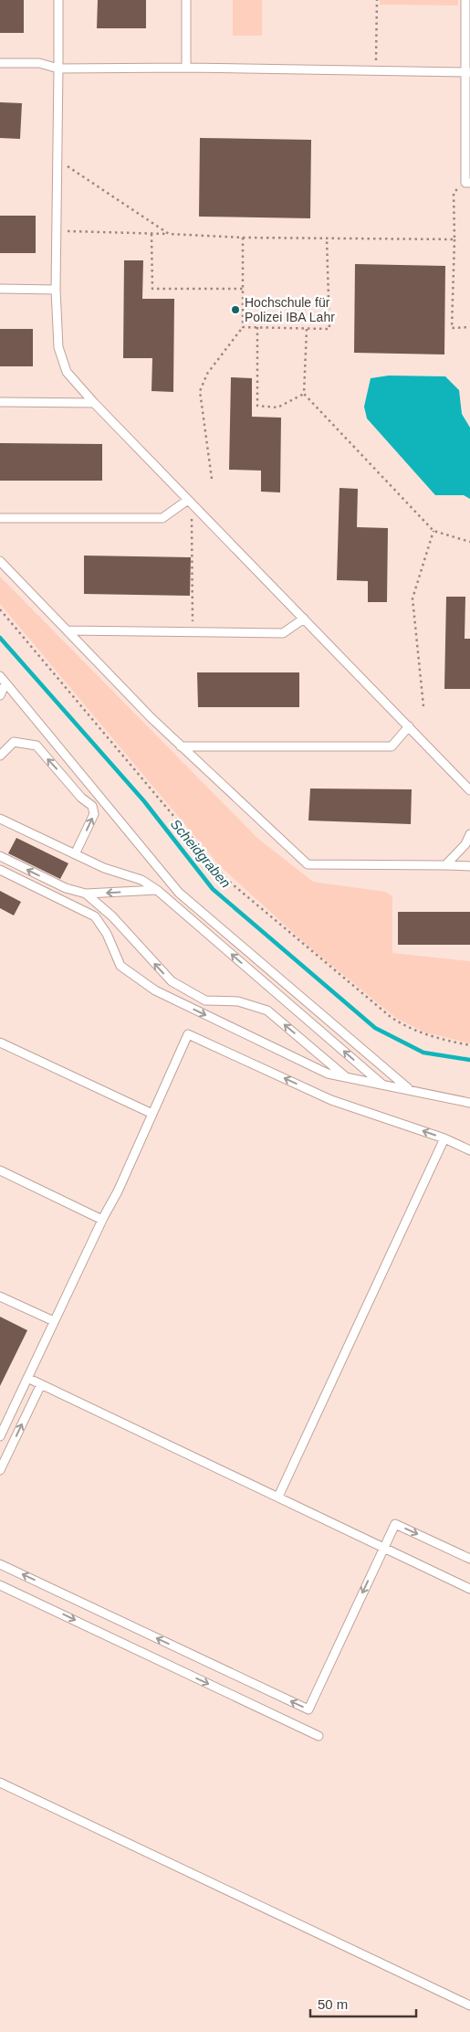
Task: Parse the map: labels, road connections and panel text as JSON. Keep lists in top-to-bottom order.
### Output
{
  "water": ["Scheidgraben"],
  "places": ["Hochschule für Polizei IBA Lahr"],
  "scale_bar": "50 m"
}
